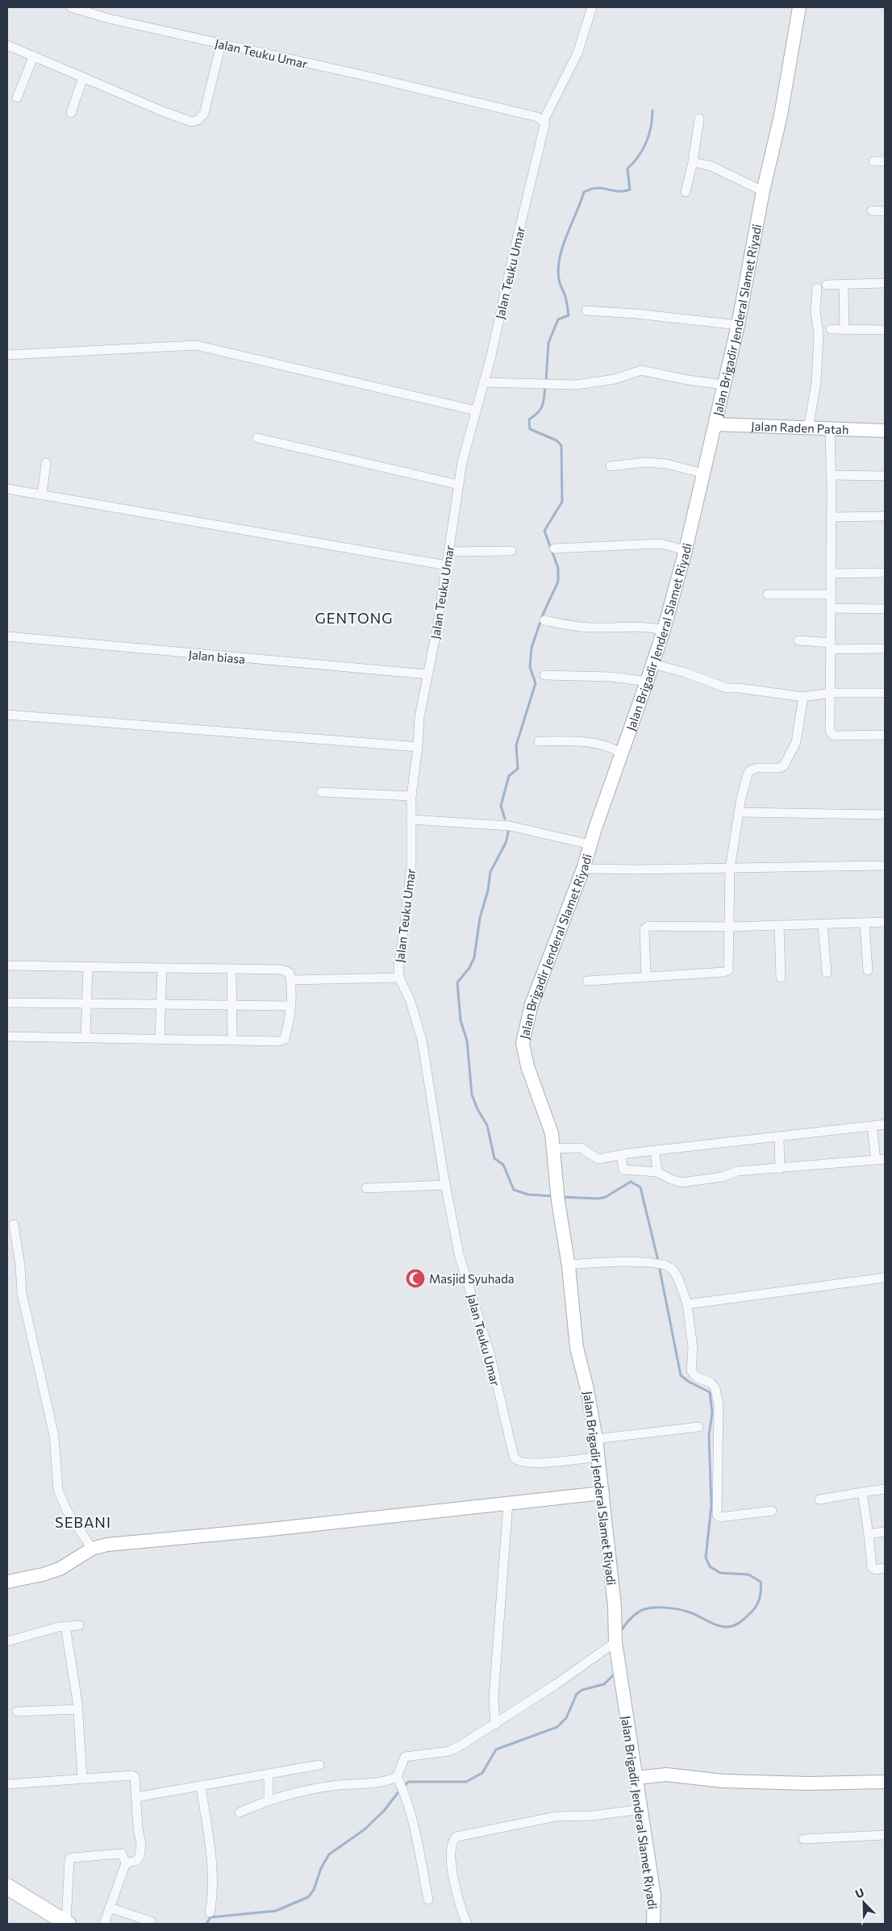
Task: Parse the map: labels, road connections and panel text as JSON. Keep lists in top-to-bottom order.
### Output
{
  "streets": {
    "main road": ["Jalan Brigadir Jenderal Slamet Riyadi", "Jalan Raden Patah"],
    "street": ["Jalan Teuku Umar", "Jalan biasa"]
  },
  "crossings": [
    ["Jalan Teuku Umar", "Jalan Brigadir Jenderal Slamet Riyadi"],
    ["Jalan Teuku Umar", "Jalan biasa"],
    ["Jalan Brigadir Jenderal Slamet Riyadi", "Jalan Raden Patah"]
  ],
  "districts": ["GENTONG", "SEBANI"],
  "places": {
    "mosque": ["Masjid Syuhada"]
  },
  "north": "top left"
}
